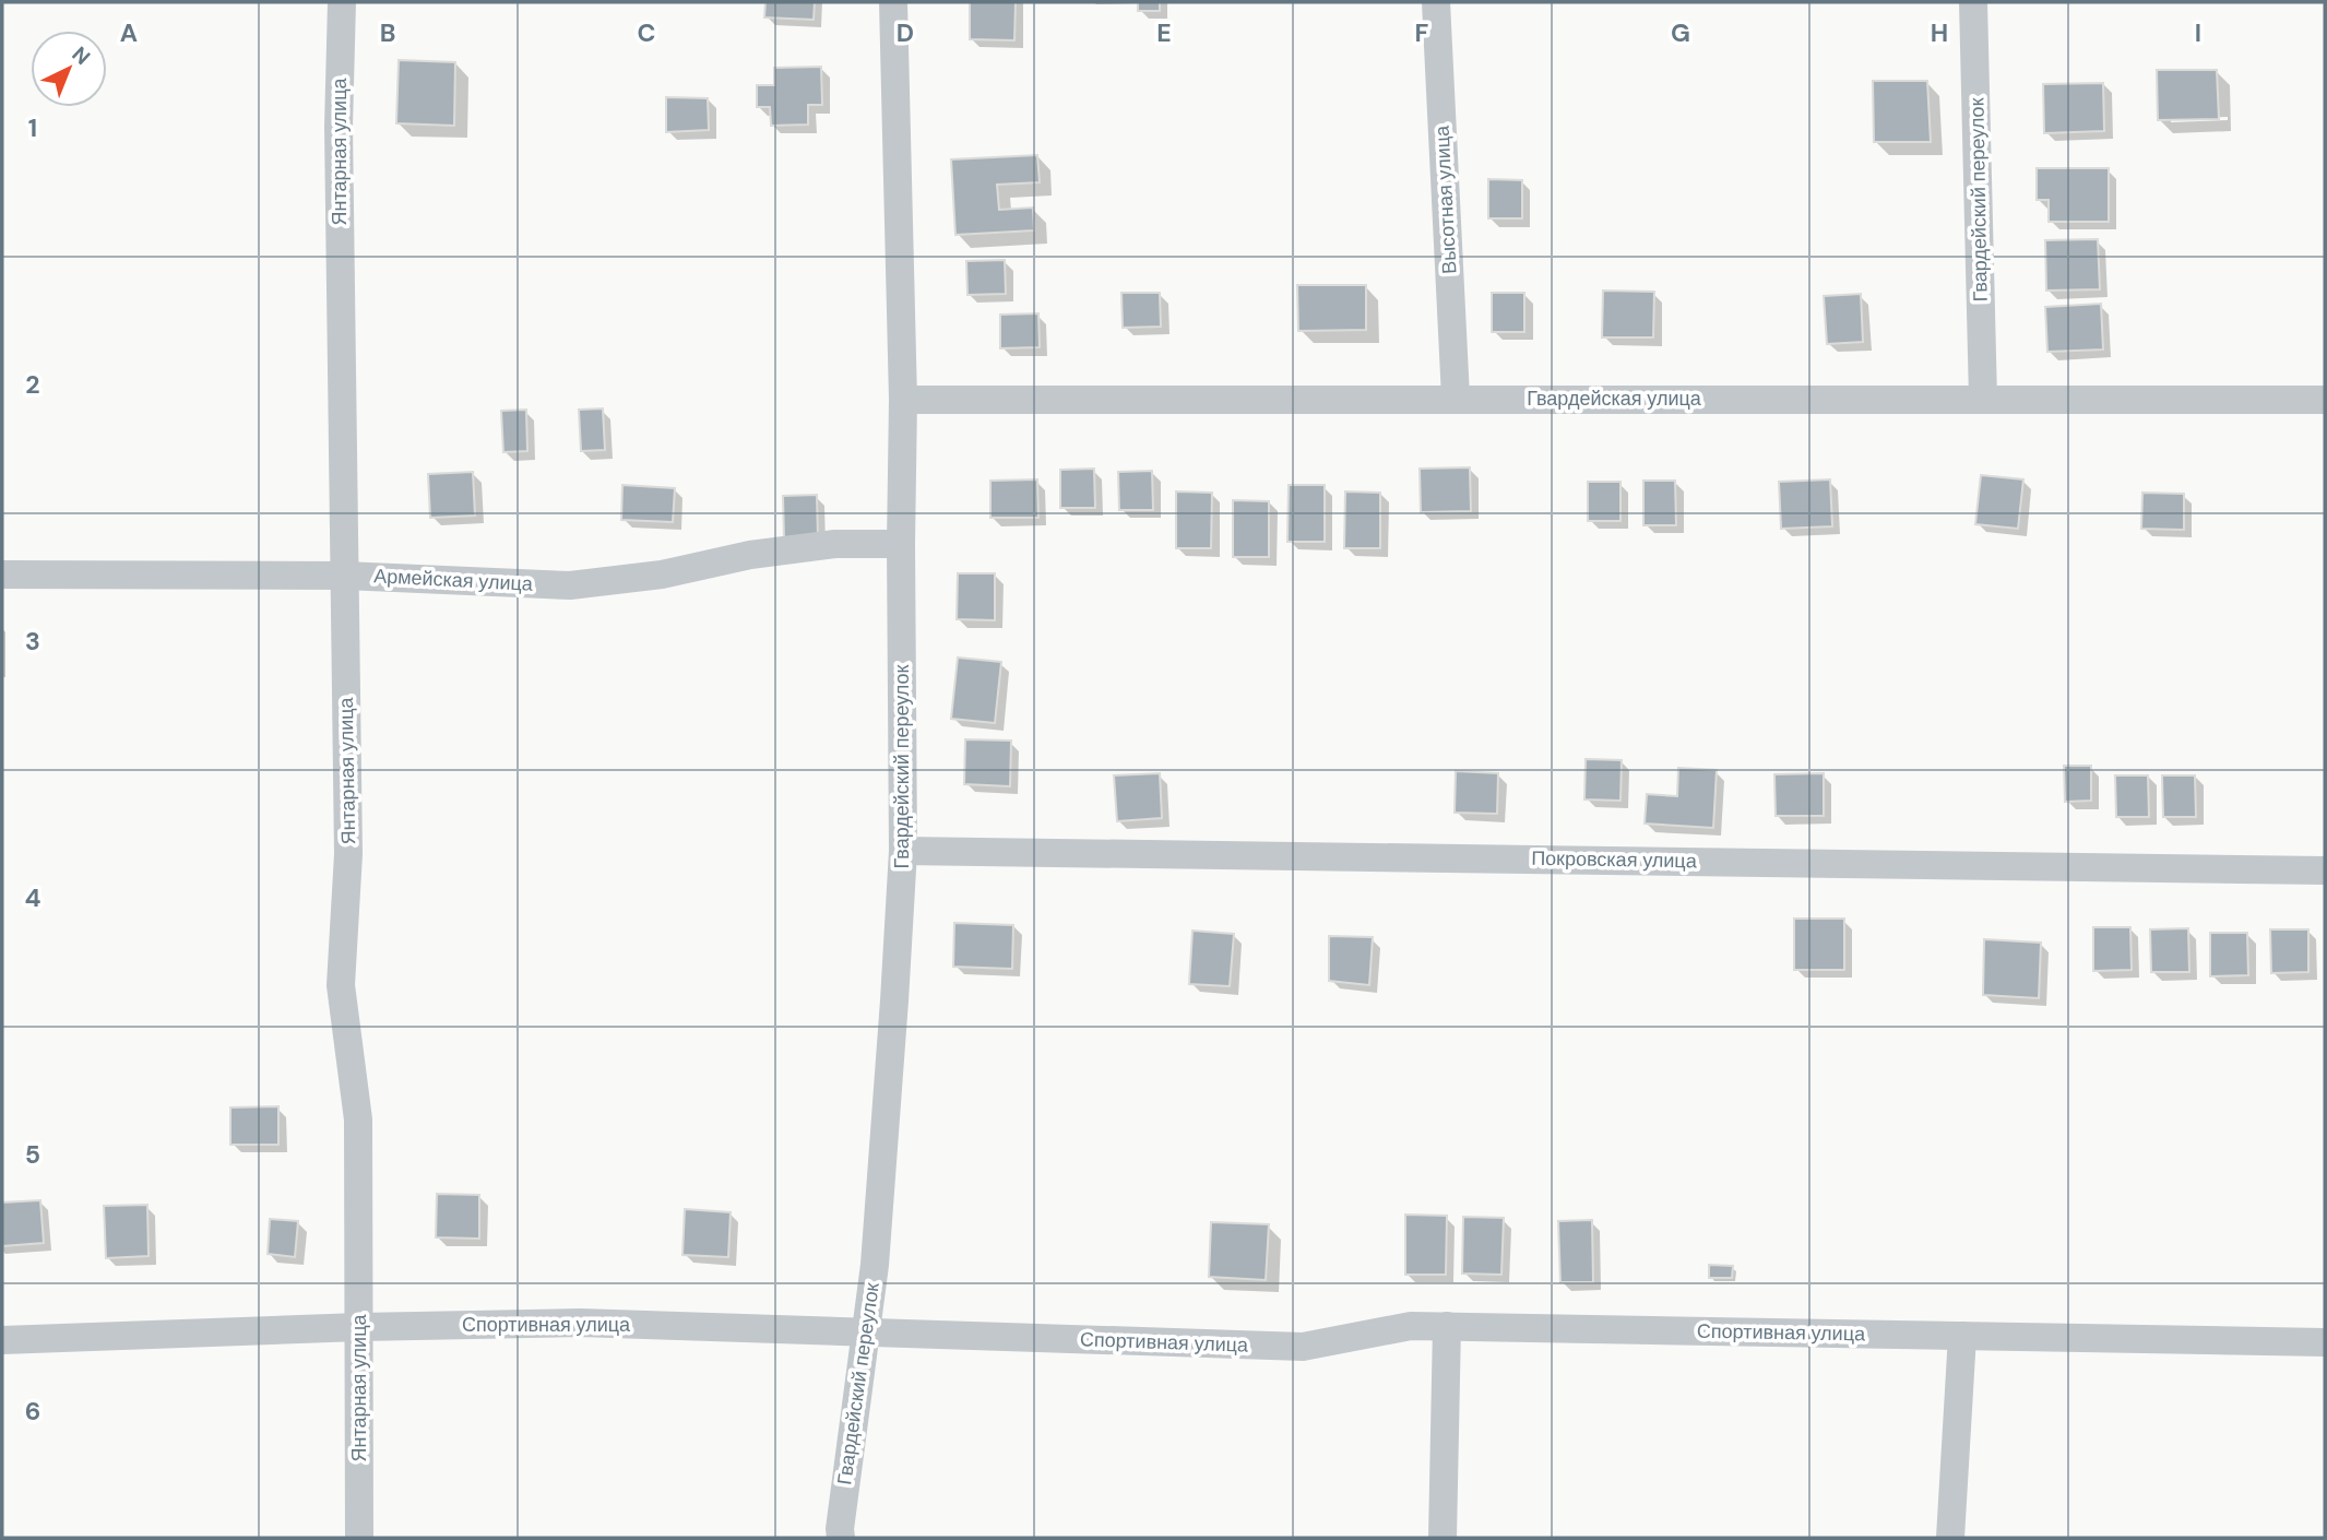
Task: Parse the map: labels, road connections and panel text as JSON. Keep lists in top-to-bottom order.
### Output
{
  "streets": {
    "street": [
      "Янтарная улица",
      "Высотная улица",
      "Гвардейский переулок",
      "Гвардейская улица",
      "Армейская улица",
      "Покровская улица",
      "Спортивная улица"
    ]
  },
  "crossings": [
    ["Янтарная улица", "Армейская улица"],
    ["Янтарная улица", "Спортивная улица"],
    ["Высотная улица", "Гвардейская улица"],
    ["Гвардейский переулок", "Гвардейская улица"],
    ["Гвардейский переулок", "Армейская улица"],
    ["Гвардейский переулок", "Покровская улица"],
    ["Гвардейский переулок", "Спортивная улица"]
  ],
  "north": "top right",
  "grid": {
    "columns": [
      "A",
      "B",
      "C",
      "D",
      "E",
      "F",
      "G",
      "H",
      "I"
    ],
    "rows": [
      "1",
      "2",
      "3",
      "4",
      "5",
      "6"
    ]
  }
}
